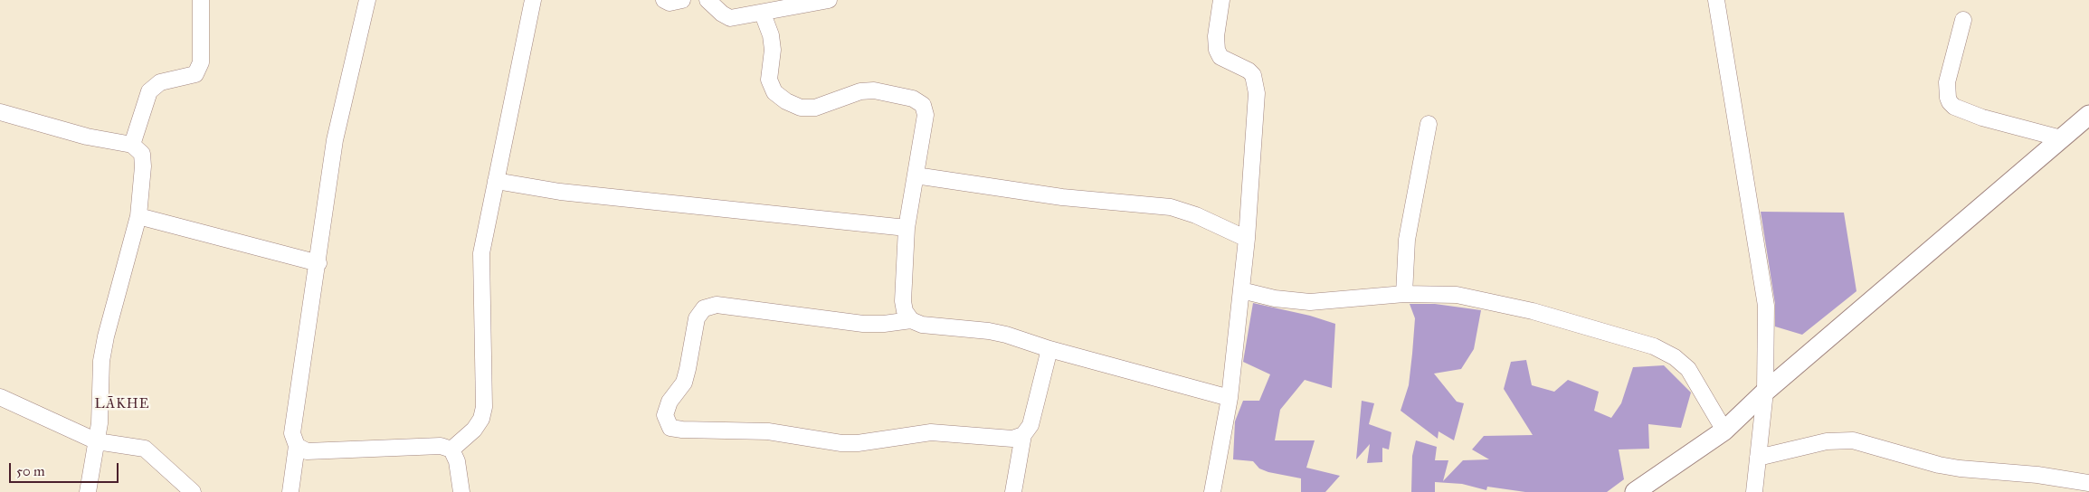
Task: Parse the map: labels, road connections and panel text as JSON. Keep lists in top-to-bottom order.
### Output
{
  "districts": ["LĀKHE"],
  "scale_bar": "50 m"
}
